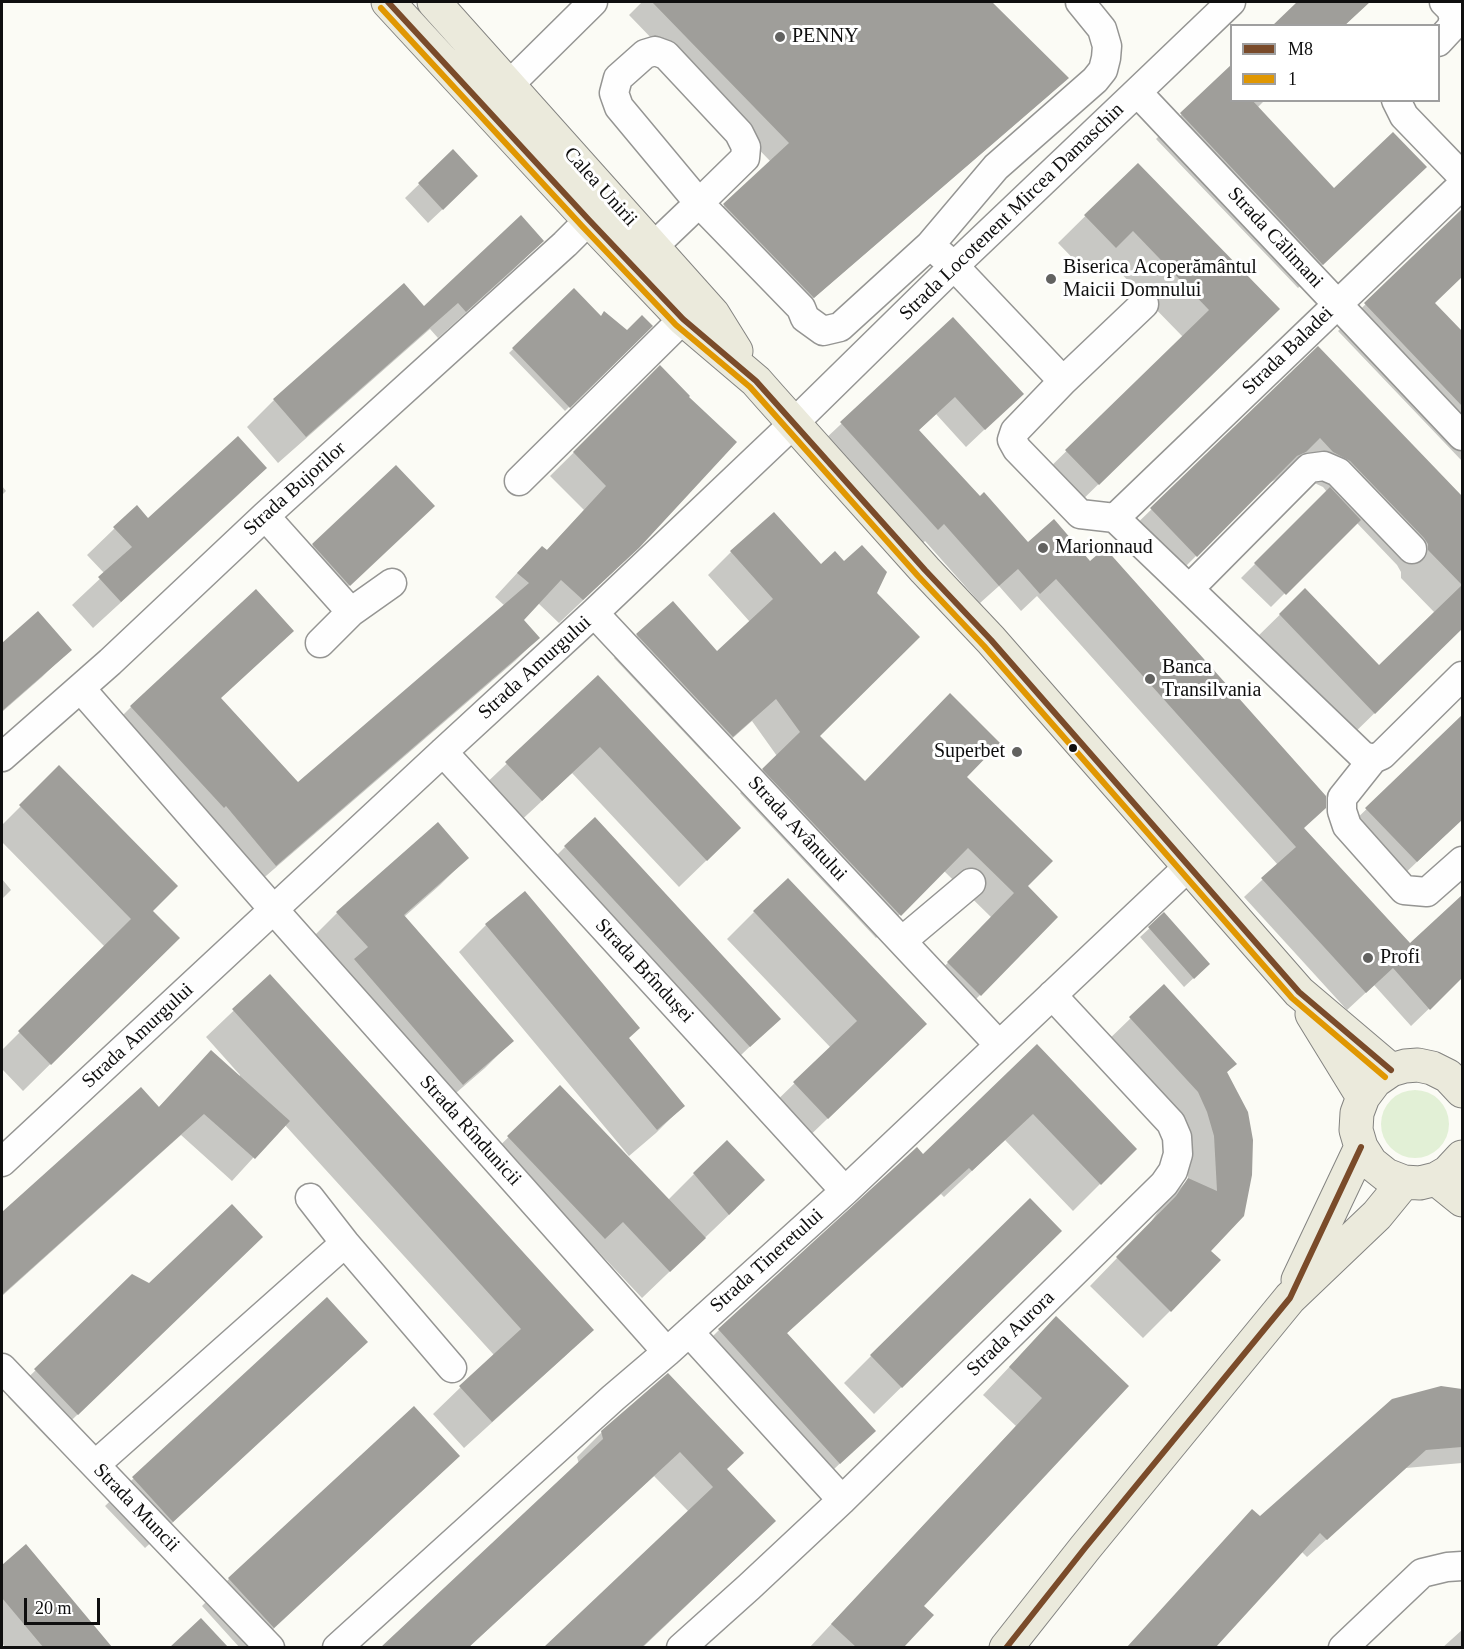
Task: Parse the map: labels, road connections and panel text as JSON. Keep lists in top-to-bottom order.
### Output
{
  "streets": {
    "main road": ["Calea Unirii"],
    "street": [
      "Strada Locotenent Mircea Damaschin",
      "Strada Călimani",
      "Strada Baladei",
      "Strada Bujorilor",
      "Strada Amurgului",
      "Strada Avântului",
      "Strada Brîndușei",
      "Strada Rîndunicii",
      "Strada Tineretului",
      "Strada Aurora",
      "Strada Muncii"
    ]
  },
  "crossings": [
    ["Calea Unirii", "Strada Locotenent Mircea Damaschin"],
    ["Calea Unirii", "Strada Bujorilor"],
    ["Calea Unirii", "Strada Amurgului"],
    ["Calea Unirii", "Strada Tineretului"],
    ["Strada Locotenent Mircea Damaschin", "Strada Călimani"],
    ["Strada Locotenent Mircea Damaschin", "Strada Amurgului"],
    ["Strada Călimani", "Strada Baladei"],
    ["Strada Amurgului", "Strada Avântului"],
    ["Strada Amurgului", "Strada Brîndușei"],
    ["Strada Amurgului", "Strada Rîndunicii"],
    ["Strada Avântului", "Strada Tineretului"],
    ["Strada Brîndușei", "Strada Tineretului"],
    ["Strada Rîndunicii", "Strada Tineretului"],
    ["Strada Tineretului", "Strada Aurora"]
  ],
  "places": [
    "PENNY",
    "Biserica Acoperământul Maicii Domnului",
    "Marionnaud",
    "Banca Transilvania",
    "Superbet",
    "Profi"
  ],
  "lines": ["transit line M8", "transit line 1"],
  "legend": ["M8", "1"],
  "scale_bar": "20 m"
}
